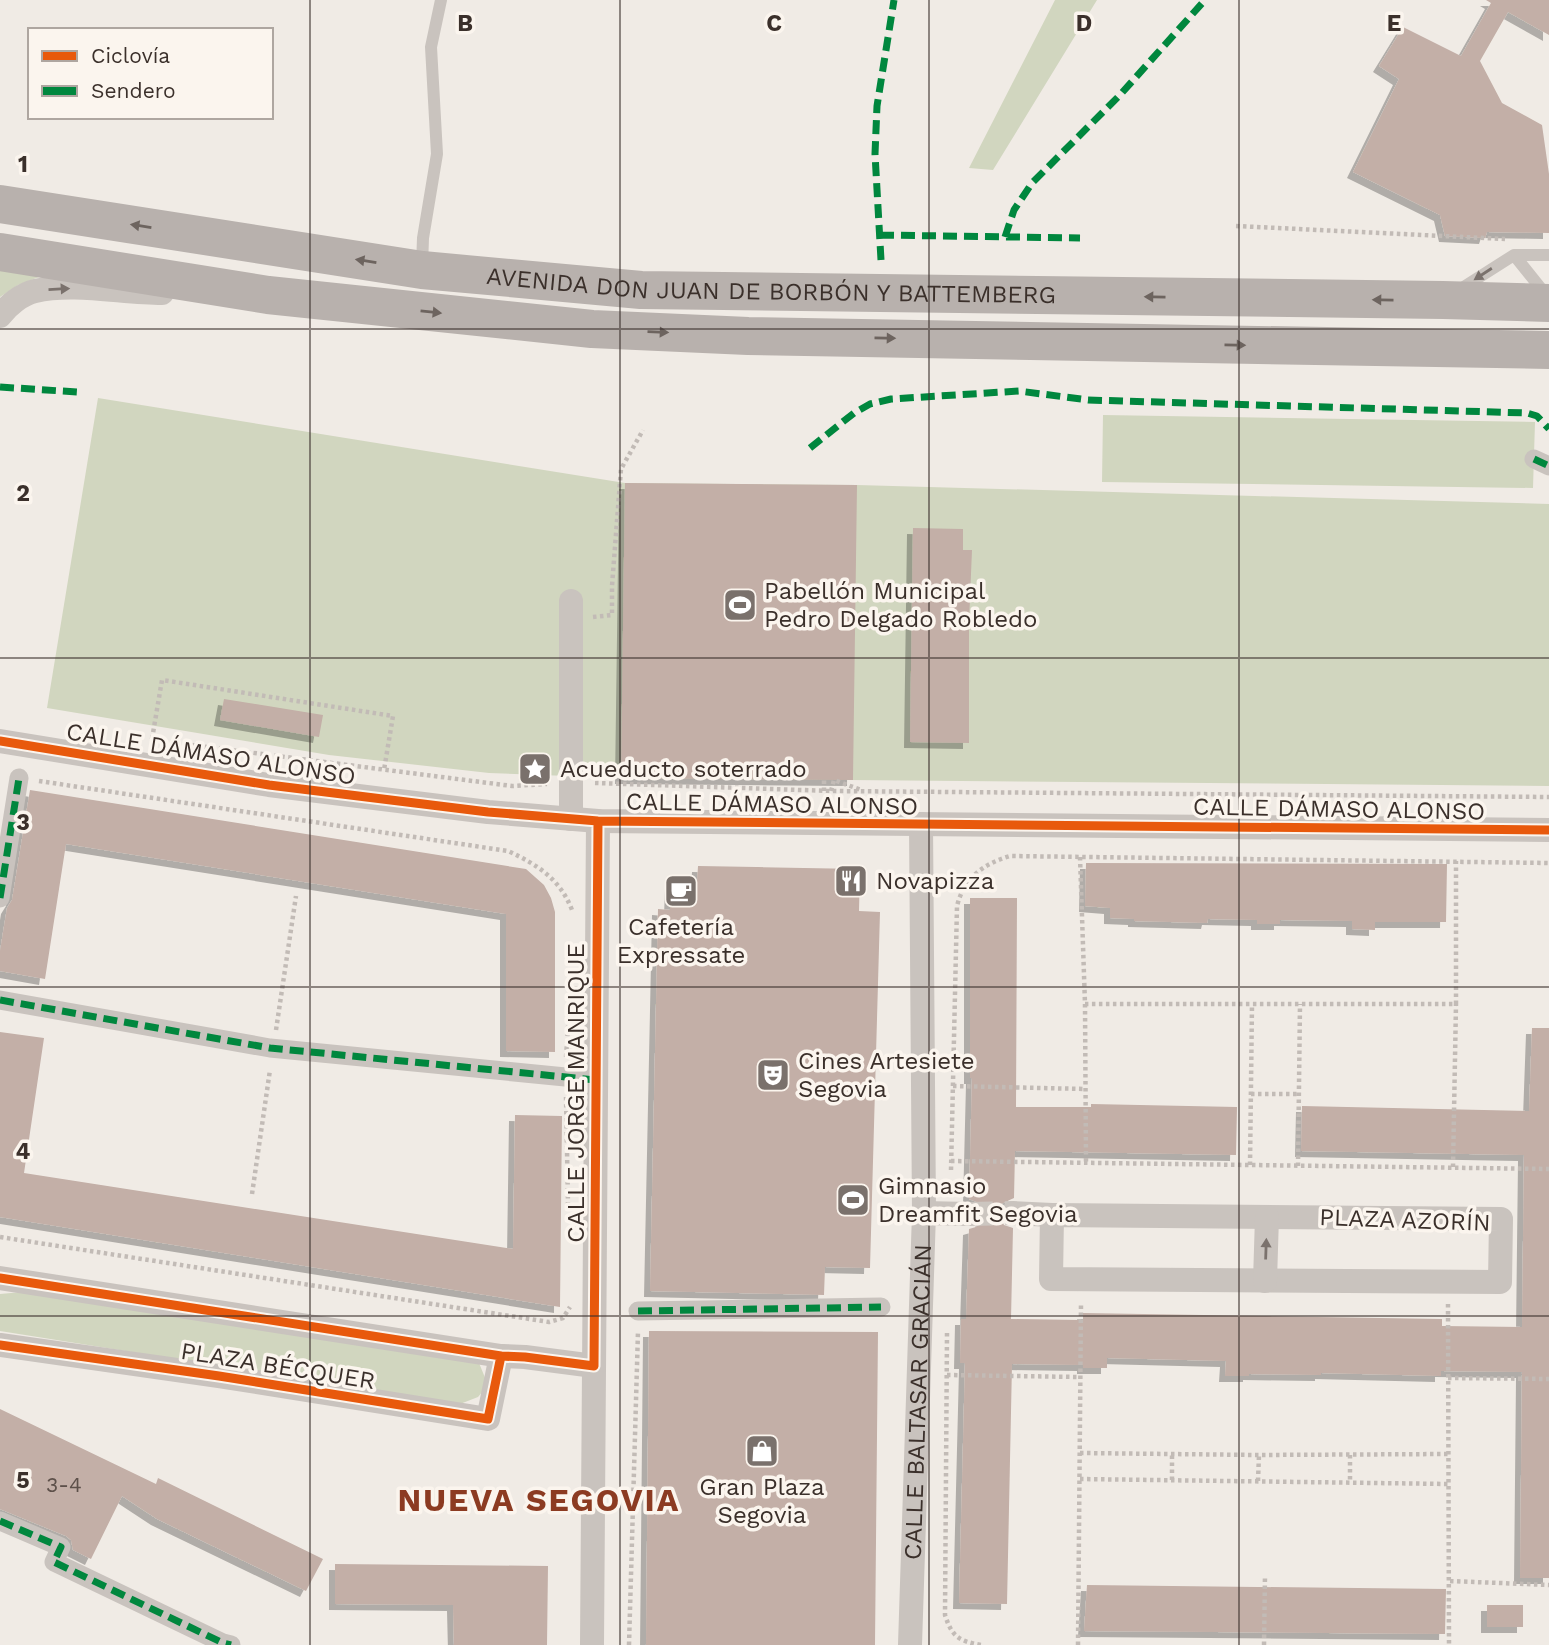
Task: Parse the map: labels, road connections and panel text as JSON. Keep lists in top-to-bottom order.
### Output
{
  "streets": {
    "main road": ["AVENIDA DON JUAN DE BORBÓN Y BATTEMBERG"],
    "street": [
      "CALLE DÁMASO ALONSO",
      "CALLE JORGE MANRIQUE",
      "PLAZA AZORÍN",
      "PLAZA BÉCQUER",
      "CALLE BALTASAR GRACIÁN"
    ]
  },
  "crossings": [
    ["CALLE DÁMASO ALONSO", "CALLE JORGE MANRIQUE"],
    ["CALLE DÁMASO ALONSO", "CALLE BALTASAR GRACIÁN"],
    ["CALLE JORGE MANRIQUE", "PLAZA BÉCQUER"]
  ],
  "districts": ["NUEVA SEGOVIA"],
  "places": {
    "sports": ["Pabellón Municipal Pedro Delgado Robledo", "Gimnasio Dreamfit Segovia"],
    "place": ["Acueducto soterrado"],
    "restaurant": ["Novapizza"],
    "cafe": ["Cafetería Expressate"],
    "theatre": ["Cines Artesiete Segovia"],
    "shop": ["Gran Plaza Segovia"]
  },
  "house_numbers": ["3-4"],
  "legend": ["Ciclovía", "Sendero"],
  "grid": {
    "columns": [
      "B",
      "C",
      "D",
      "E"
    ],
    "rows": [
      "1",
      "2",
      "3",
      "4",
      "5"
    ]
  }
}
